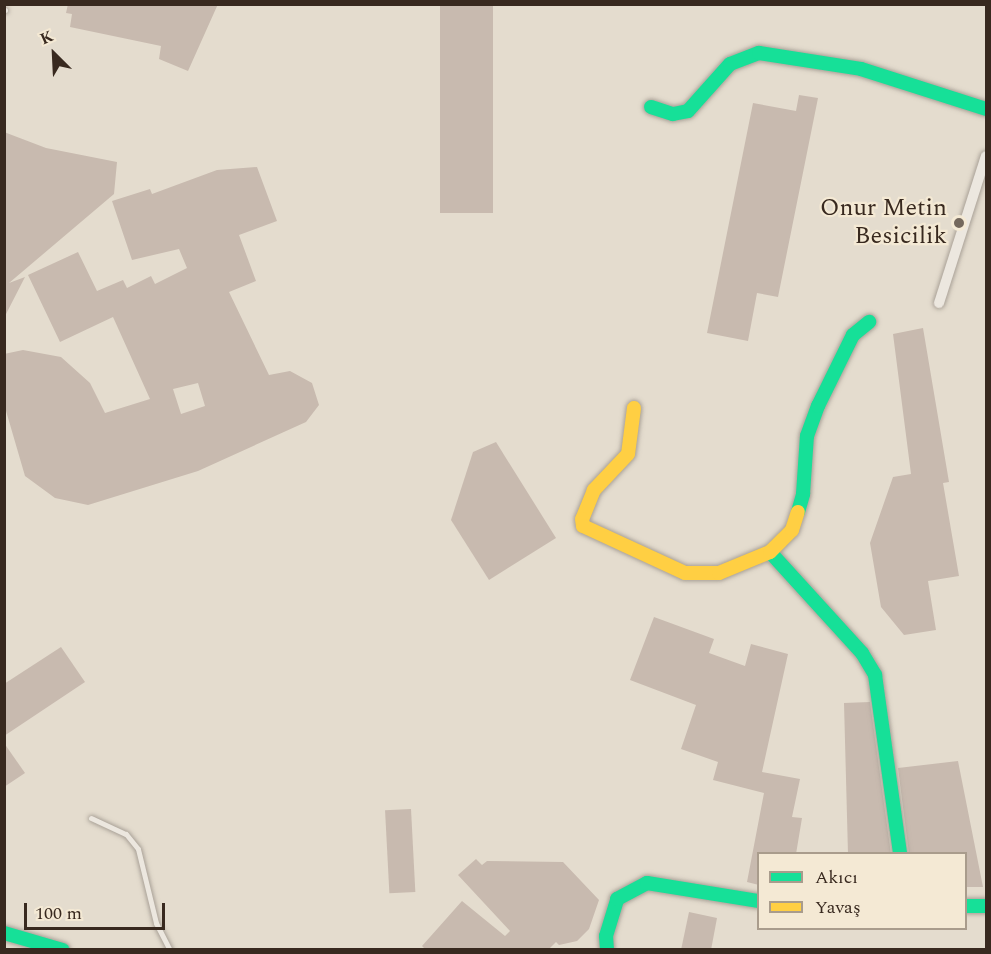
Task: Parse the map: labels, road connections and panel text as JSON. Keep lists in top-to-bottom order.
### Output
{
  "places": ["Onur Metin Besicilik"],
  "legend": ["Akıcı", "Yavaş"],
  "scale_bar": "100 m",
  "north": "top left"
}
